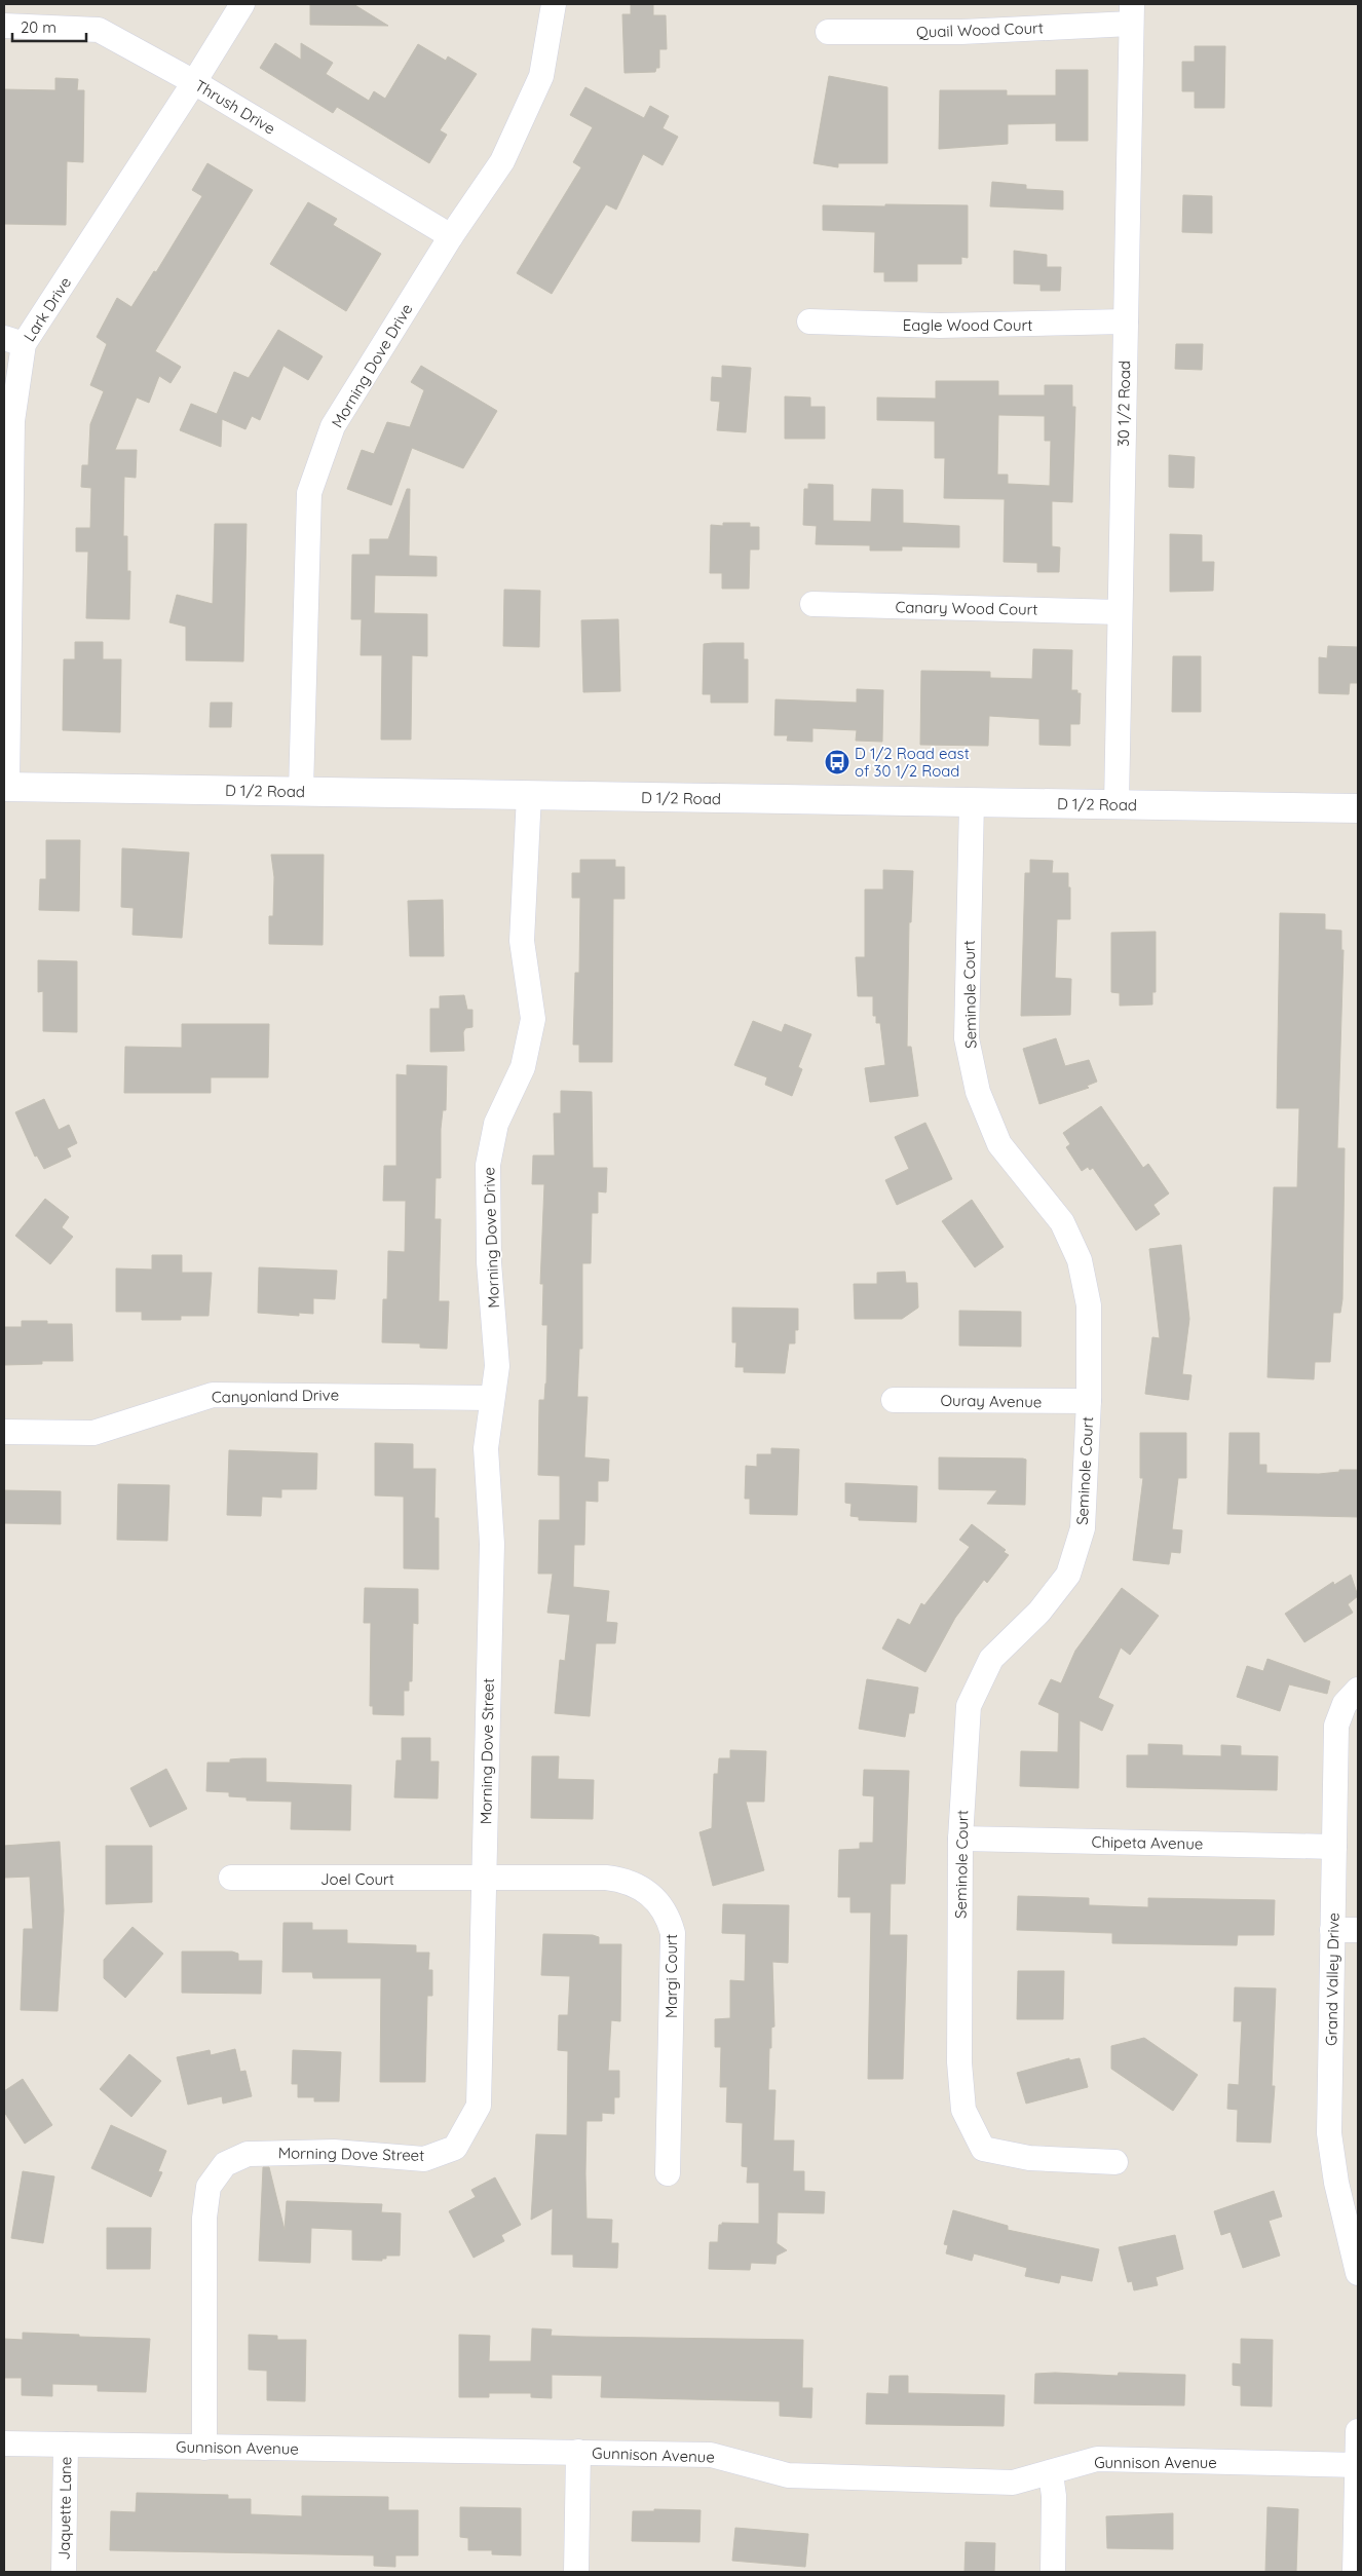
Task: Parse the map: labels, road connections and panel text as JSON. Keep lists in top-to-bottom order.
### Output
{
  "streets": {
    "main road": ["D 1/2 Road"],
    "street": [
      "Quail Wood Court",
      "Thrush Drive",
      "Lark Drive",
      "Eagle Wood Court",
      "Morning Dove Drive",
      "30 1/2 Road",
      "Canary Wood Court",
      "Seminole Court",
      "Canyonland Drive",
      "Ouray Avenue",
      "Morning Dove Street",
      "Chipeta Avenue",
      "Joel Court",
      "Margi Court",
      "Grand Valley Drive",
      "Gunnison Avenue",
      "Jaquette Lane"
    ]
  },
  "crossings": [
    ["Quail Wood Court", "30 1/2 Road"],
    ["Thrush Drive", "Lark Drive"],
    ["Thrush Drive", "Morning Dove Drive"],
    ["Lark Drive", "D 1/2 Road"],
    ["Eagle Wood Court", "30 1/2 Road"],
    ["Morning Dove Drive", "D 1/2 Road"],
    ["Morning Dove Drive", "Canyonland Drive"],
    ["Morning Dove Drive", "Morning Dove Street"],
    ["30 1/2 Road", "Canary Wood Court"],
    ["30 1/2 Road", "D 1/2 Road"],
    ["D 1/2 Road", "Seminole Court"],
    ["Seminole Court", "Ouray Avenue"],
    ["Seminole Court", "Chipeta Avenue"],
    ["Morning Dove Street", "Joel Court"],
    ["Morning Dove Street", "Margi Court"],
    ["Morning Dove Street", "Gunnison Avenue"],
    ["Chipeta Avenue", "Grand Valley Drive"],
    ["Joel Court", "Margi Court"],
    ["Gunnison Avenue", "Jaquette Lane"]
  ],
  "places": {
    "bus stop": ["D 1/2 Road east of 30 1/2 Road"]
  },
  "scale_bar": "20 m"
}
